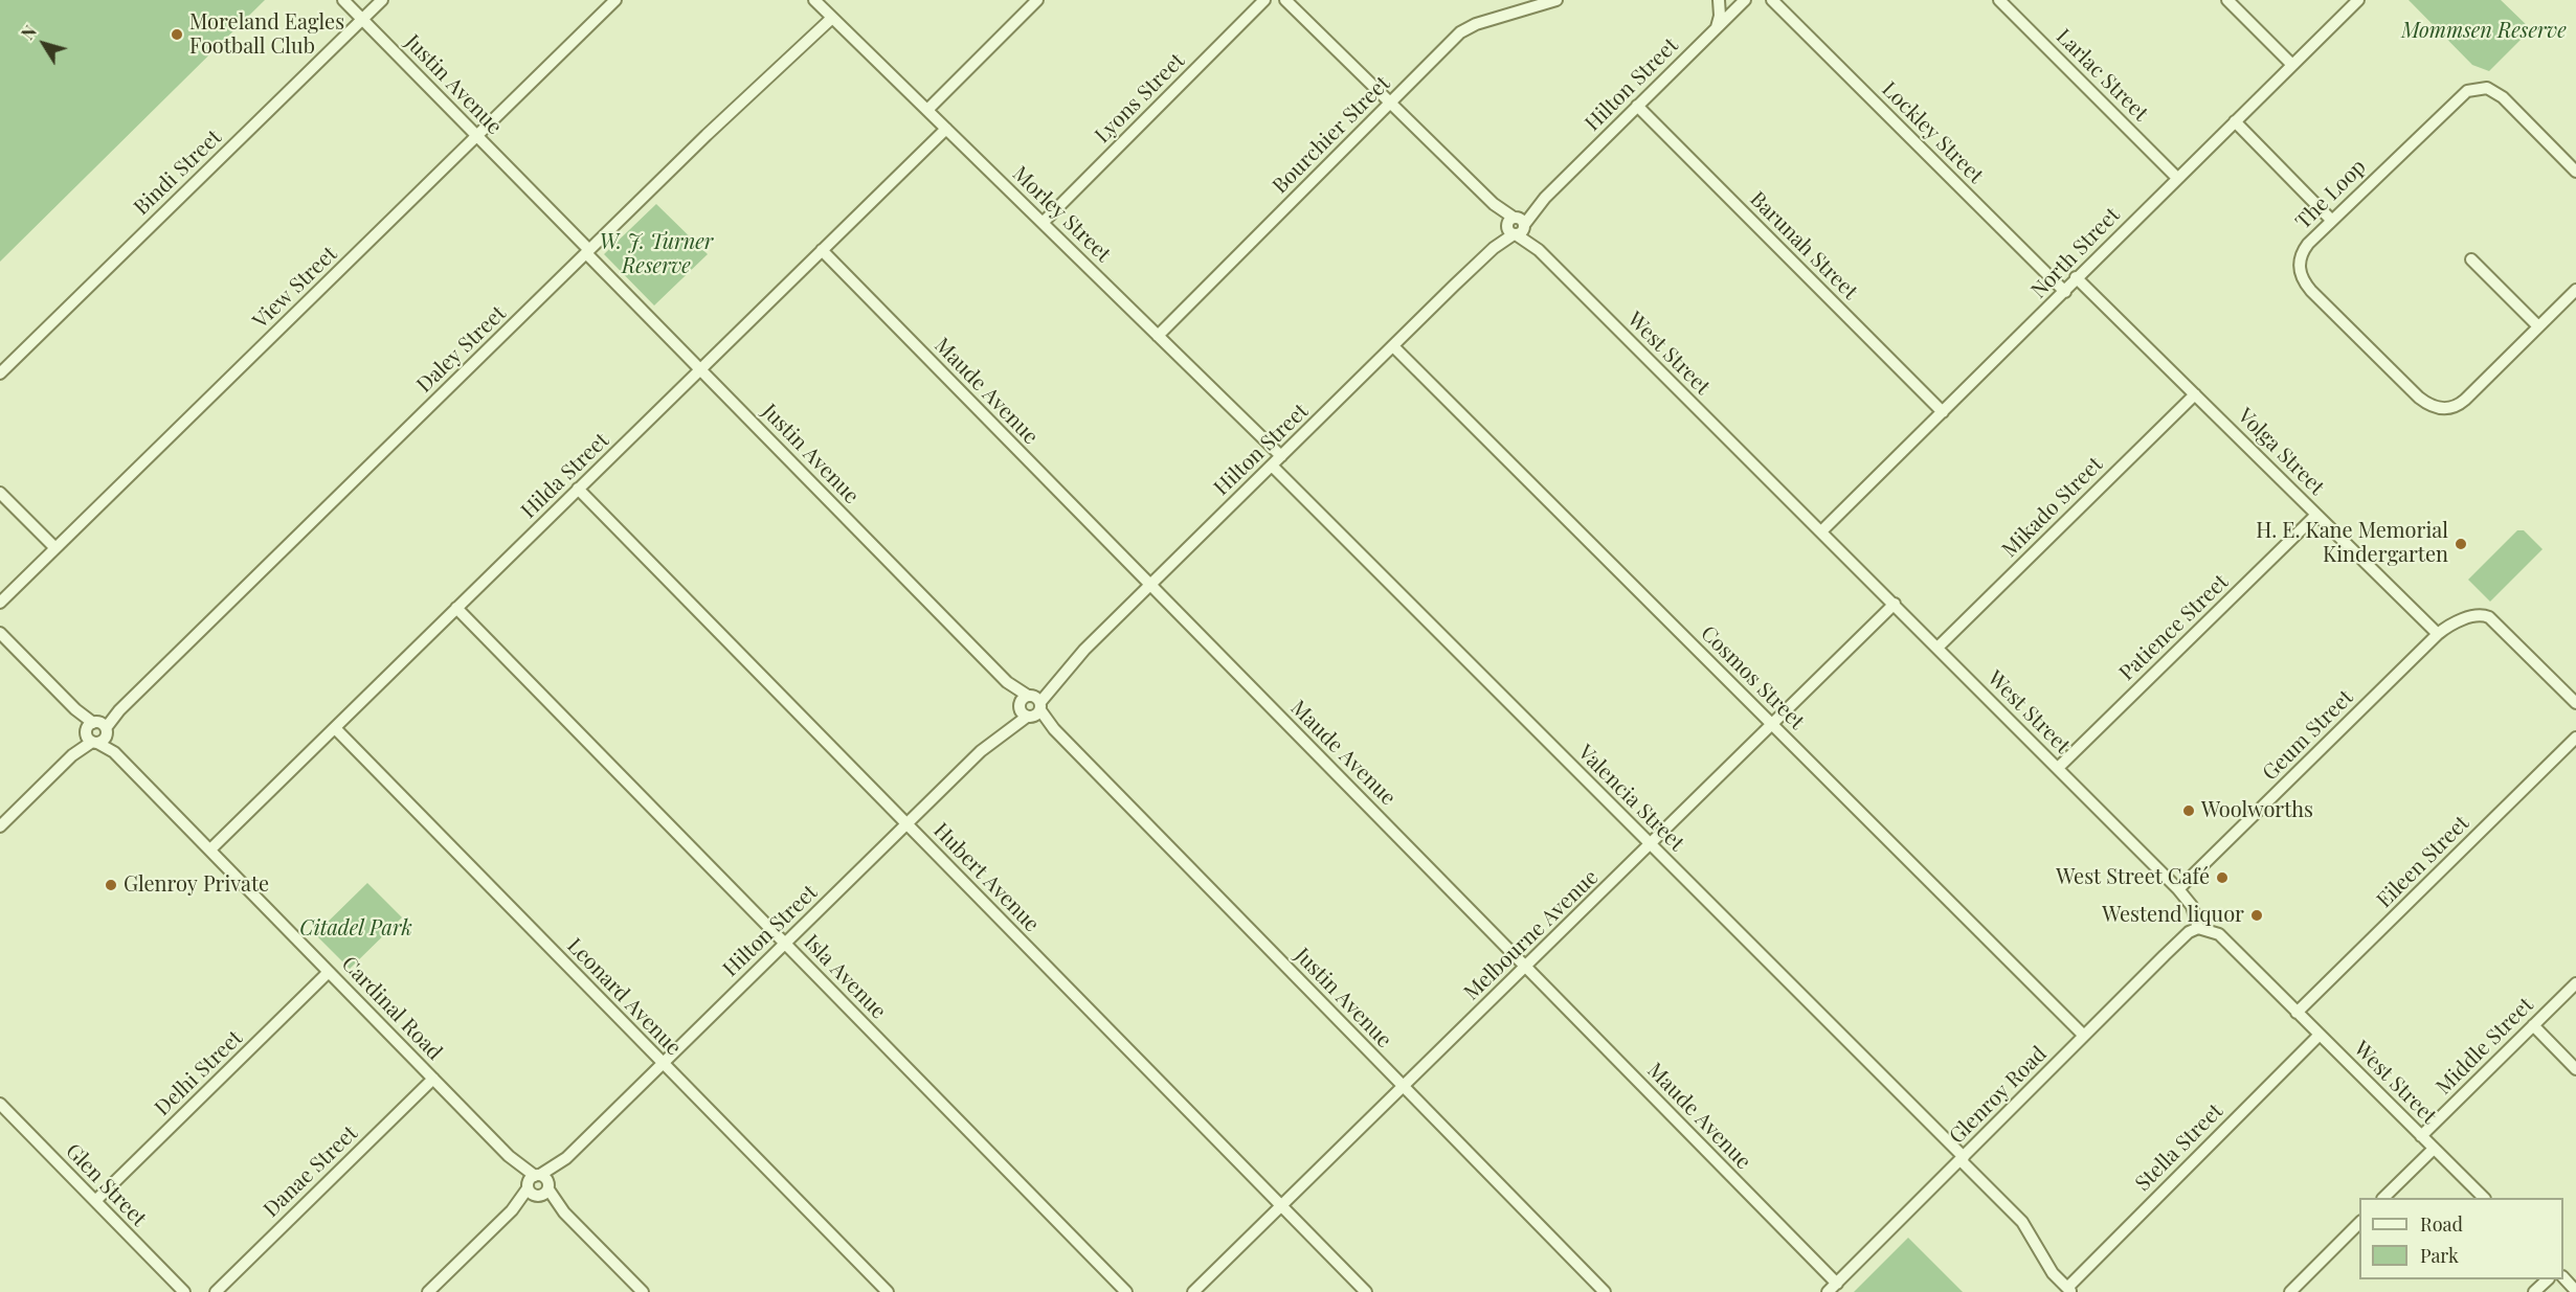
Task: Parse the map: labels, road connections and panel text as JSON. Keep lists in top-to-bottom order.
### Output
{
  "streets": {
    "street": [
      "Larlac Street",
      "Justin Avenue",
      "Hilton Street",
      "Lyons Street",
      "Lockley Street",
      "Bourchier Street",
      "Bindi Street",
      "The Loop",
      "Morley Street",
      "Barunah Street",
      "North Street",
      "View Street",
      "Daley Street",
      "West Street",
      "Maude Avenue",
      "Volga Street",
      "Hilda Street",
      "Mikado Street",
      "Patience Street",
      "Cosmos Street",
      "Geum Street",
      "Valencia Street",
      "Eileen Street",
      "Hubert Avenue",
      "Melbourne Avenue",
      "Isla Avenue",
      "Leonard Avenue",
      "Cardinal Road",
      "Middle Street",
      "Delhi Street",
      "Glenroy Road",
      "Stella Street",
      "Danae Street",
      "Glen Street"
    ]
  },
  "crossings": [
    ["Larlac Street", "North Street"],
    ["Justin Avenue", "Hilton Street"],
    ["Justin Avenue", "Bindi Street"],
    ["Justin Avenue", "View Street"],
    ["Justin Avenue", "Daley Street"],
    ["Justin Avenue", "Hilda Street"],
    ["Justin Avenue", "Melbourne Avenue"],
    ["Hilton Street", "Morley Street"],
    ["Hilton Street", "Barunah Street"],
    ["Hilton Street", "West Street"],
    ["Hilton Street", "Maude Avenue"],
    ["Hilton Street", "Cosmos Street"],
    ["Hilton Street", "Valencia Street"],
    ["Hilton Street", "Hubert Avenue"],
    ["Hilton Street", "Isla Avenue"],
    ["Hilton Street", "Leonard Avenue"],
    ["Hilton Street", "Cardinal Road"],
    ["Lyons Street", "Morley Street"],
    ["Lockley Street", "North Street"],
    ["Bourchier Street", "Morley Street"],
    ["Bourchier Street", "West Street"],
    ["Morley Street", "Daley Street"],
    ["Morley Street", "Hilda Street"],
    ["Barunah Street", "North Street"],
    ["North Street", "West Street"],
    ["North Street", "Volga Street"],
    ["Daley Street", "Cardinal Road"],
    ["West Street", "Mikado Street"],
    ["West Street", "Patience Street"],
    ["West Street", "Geum Street"],
    ["West Street", "Eileen Street"],
    ["West Street", "Melbourne Avenue"],
    ["West Street", "Middle Street"],
    ["West Street", "Glenroy Road"],
    ["West Street", "Stella Street"],
    ["Maude Avenue", "Hilda Street"],
    ["Maude Avenue", "Melbourne Avenue"],
    ["Maude Avenue", "Glenroy Road"],
    ["Volga Street", "Mikado Street"],
    ["Volga Street", "Patience Street"],
    ["Volga Street", "Geum Street"],
    ["Hilda Street", "Hubert Avenue"],
    ["Hilda Street", "Isla Avenue"],
    ["Hilda Street", "Leonard Avenue"],
    ["Hilda Street", "Cardinal Road"],
    ["Cosmos Street", "Melbourne Avenue"],
    ["Cosmos Street", "Glenroy Road"],
    ["Valencia Street", "Melbourne Avenue"],
    ["Valencia Street", "Glenroy Road"],
    ["Valencia Street", "Stella Street"],
    ["Hubert Avenue", "Melbourne Avenue"],
    ["Cardinal Road", "Delhi Street"],
    ["Cardinal Road", "Danae Street"],
    ["Delhi Street", "Glen Street"]
  ],
  "parks": ["Mommsen Reserve", "W. J. Turner Reserve", "Citadel Park"],
  "places": [
    "Moreland Eagles Football Club",
    "H. E. Kane Memorial Kindergarten",
    "Woolworths",
    "West Street Café",
    "Glenroy Private",
    "Westend liquor"
  ],
  "legend": ["Road", "Park"],
  "north": "top left"
}
